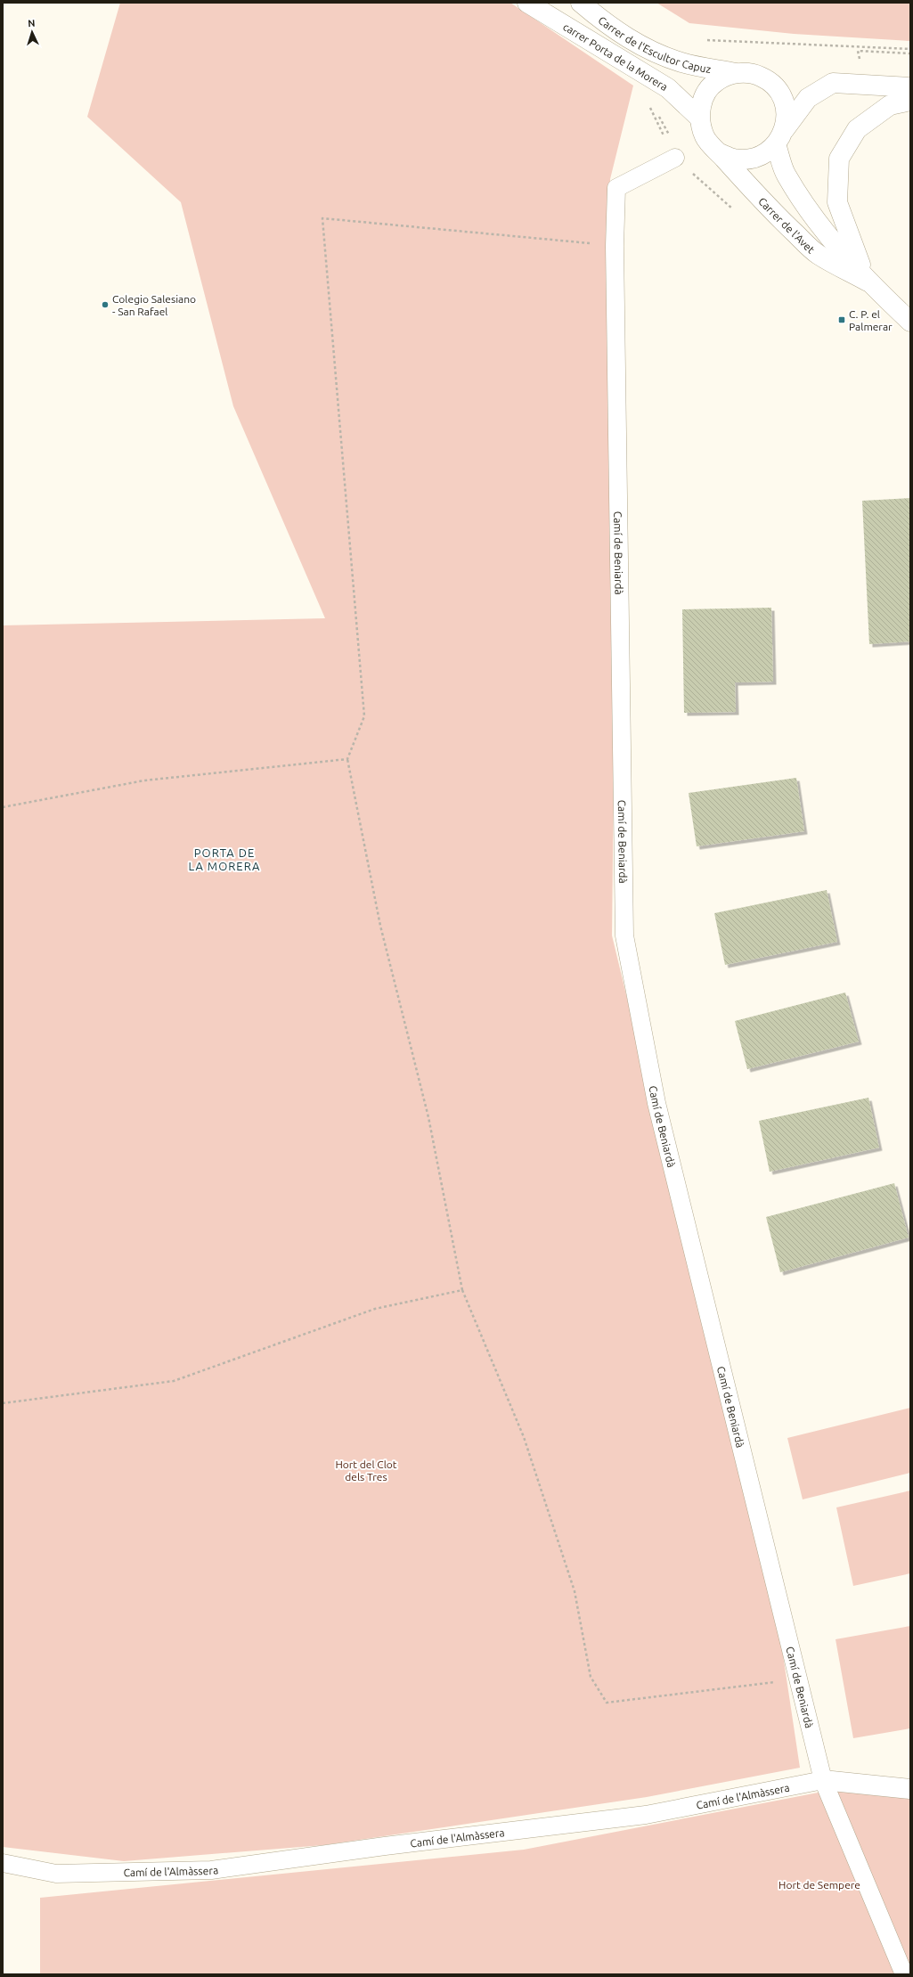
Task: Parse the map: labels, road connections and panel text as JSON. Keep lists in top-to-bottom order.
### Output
{
  "streets": {
    "street": [
      "Carrer de l'Escultor Capuz",
      "carrer Porta de la Morera",
      "Carrer de l'Avet",
      "Camí de Beniardà",
      "Camí de l'Almàssera"
    ]
  },
  "crossings": [
    ["Carrer de l'Escultor Capuz", "carrer Porta de la Morera"],
    ["Carrer de l'Escultor Capuz", "Carrer de l'Avet"],
    ["carrer Porta de la Morera", "Carrer de l'Avet"],
    ["Camí de Beniardà", "Camí de l'Almàssera"]
  ],
  "districts": ["PORTA DE LA MORERA"],
  "parks": ["Hort del Clot dels Tres", "Hort de Sempere"],
  "places": {
    "other": ["Colegio Salesiano - San Rafael"],
    "transit": ["C. P. el Palmerar"]
  },
  "north": "top"
}
